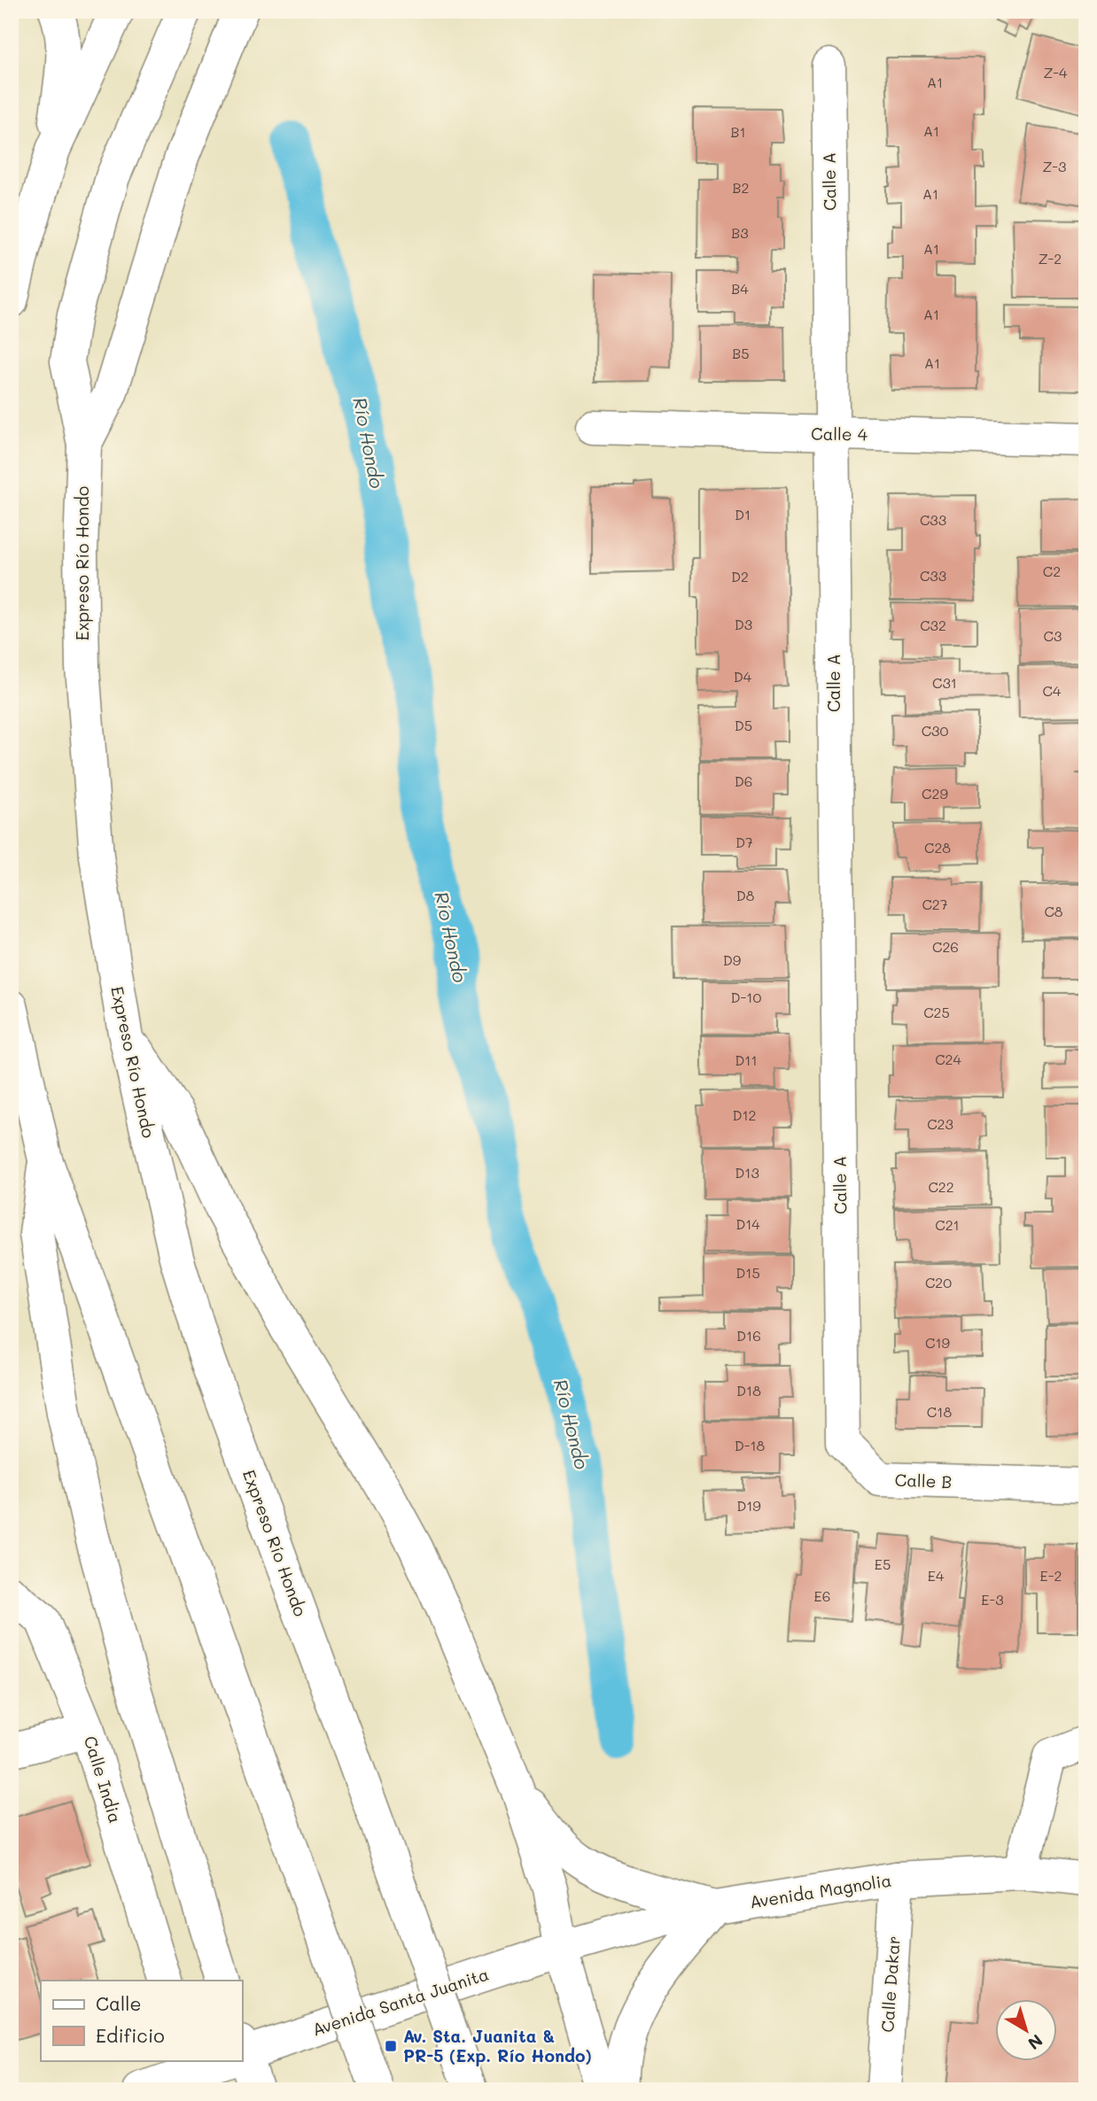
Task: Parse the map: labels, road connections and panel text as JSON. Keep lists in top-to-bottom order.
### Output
{
  "streets": {
    "main road": [
      "Calle A",
      "Calle 4",
      "Expreso Río Hondo",
      "Calle B",
      "Calle India",
      "Avenida Magnolia",
      "Calle Dakar",
      "Avenida Santa Juanita"
    ]
  },
  "crossings": [
    ["Calle A", "Calle 4"],
    ["Calle A", "Calle B"],
    ["Avenida Magnolia", "Calle Dakar"],
    ["Avenida Magnolia", "Avenida Santa Juanita"]
  ],
  "water": ["Río Hondo"],
  "places": {
    "transit": ["Av. Sta. Juanita & PR-5 (Exp. Río Hondo)"]
  },
  "house_numbers": [
    "Z-4",
    "A1",
    "A1",
    "B1",
    "Z-3",
    "B2",
    "A1",
    "B3",
    "A1",
    "Z-2",
    "B4",
    "A1",
    "B5",
    "A1",
    "D1",
    "C33",
    "C2",
    "C33",
    "D2",
    "D3",
    "C32",
    "C3",
    "D4",
    "C31",
    "C4",
    "D5",
    "C30",
    "D6",
    "C29",
    "D7",
    "C28",
    "D8",
    "C27",
    "C8",
    "C26",
    "D9",
    "D-10",
    "C25",
    "C24",
    "D11",
    "D12",
    "C23",
    "D13",
    "C22",
    "D14",
    "C21",
    "D15",
    "C20",
    "D16",
    "C19",
    "D18",
    "C18",
    "D-18",
    "D19",
    "E5",
    "E4",
    "E-2",
    "E6",
    "E-3"
  ],
  "legend": ["Calle", "Edificio"],
  "north": "bottom right"
}
